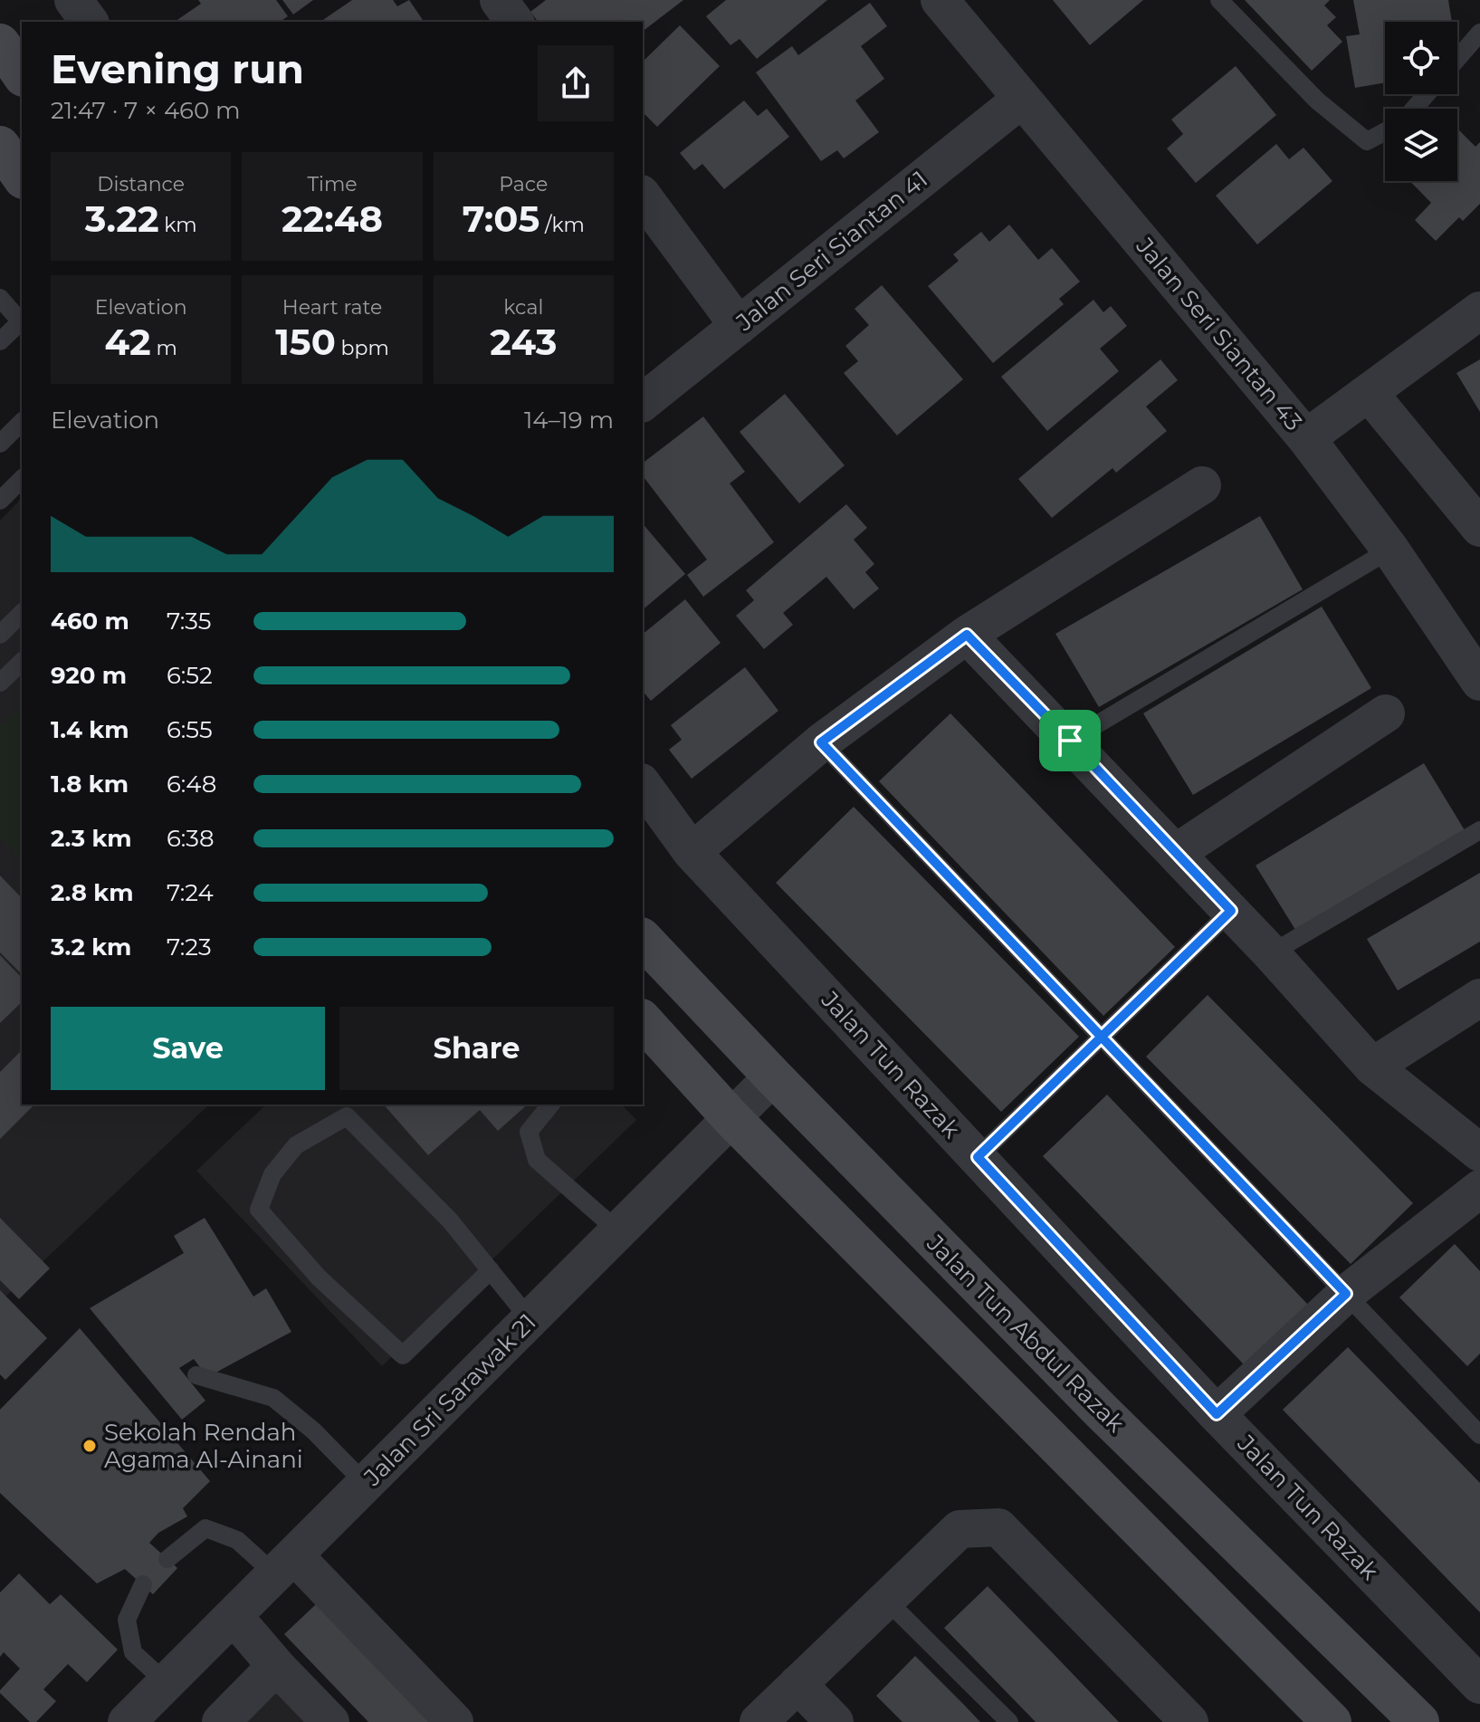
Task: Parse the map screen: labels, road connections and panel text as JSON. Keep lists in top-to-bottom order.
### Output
{
  "streets": {
    "main road": ["Jalan Tun Abdul Razak"],
    "street": [
      "Jalan Seri Siantan 41",
      "Jalan Seri Siantan 43",
      "Jalan Tun Razak",
      "Jalan Sri Sarawak 21"
    ]
  },
  "crossings": [
    ["Jalan Seri Siantan 41", "Jalan Seri Siantan 43"],
    ["Jalan Tun Abdul Razak", "Jalan Sri Sarawak 21"]
  ],
  "places": ["Sekolah Rendah Agama Al-Ainani"],
  "page": {
    "heading": ["Evening run", "21:47 · 7 × 460 m"],
    "stats": [
      ["Distance", "3.22 km"],
      ["Time", "22:48"],
      ["Pace", "7:05 /km"],
      ["Elevation", "42 m"],
      ["Heart rate", "150 bpm"],
      ["kcal", "243"]
    ],
    "chart": ["Elevation", "14–19 m"],
    "list": [
      {
        "name": "460 m",
        "note": "7:35"
      },
      {
        "name": "920 m",
        "note": "6:52"
      },
      {
        "name": "1.4 km",
        "note": "6:55"
      },
      {
        "name": "1.8 km",
        "note": "6:48"
      },
      {
        "name": "2.3 km",
        "note": "6:38"
      },
      {
        "name": "2.8 km",
        "note": "7:24"
      },
      {
        "name": "3.2 km",
        "note": "7:23"
      }
    ],
    "buttons": ["Save", "Share"]
  }
}
